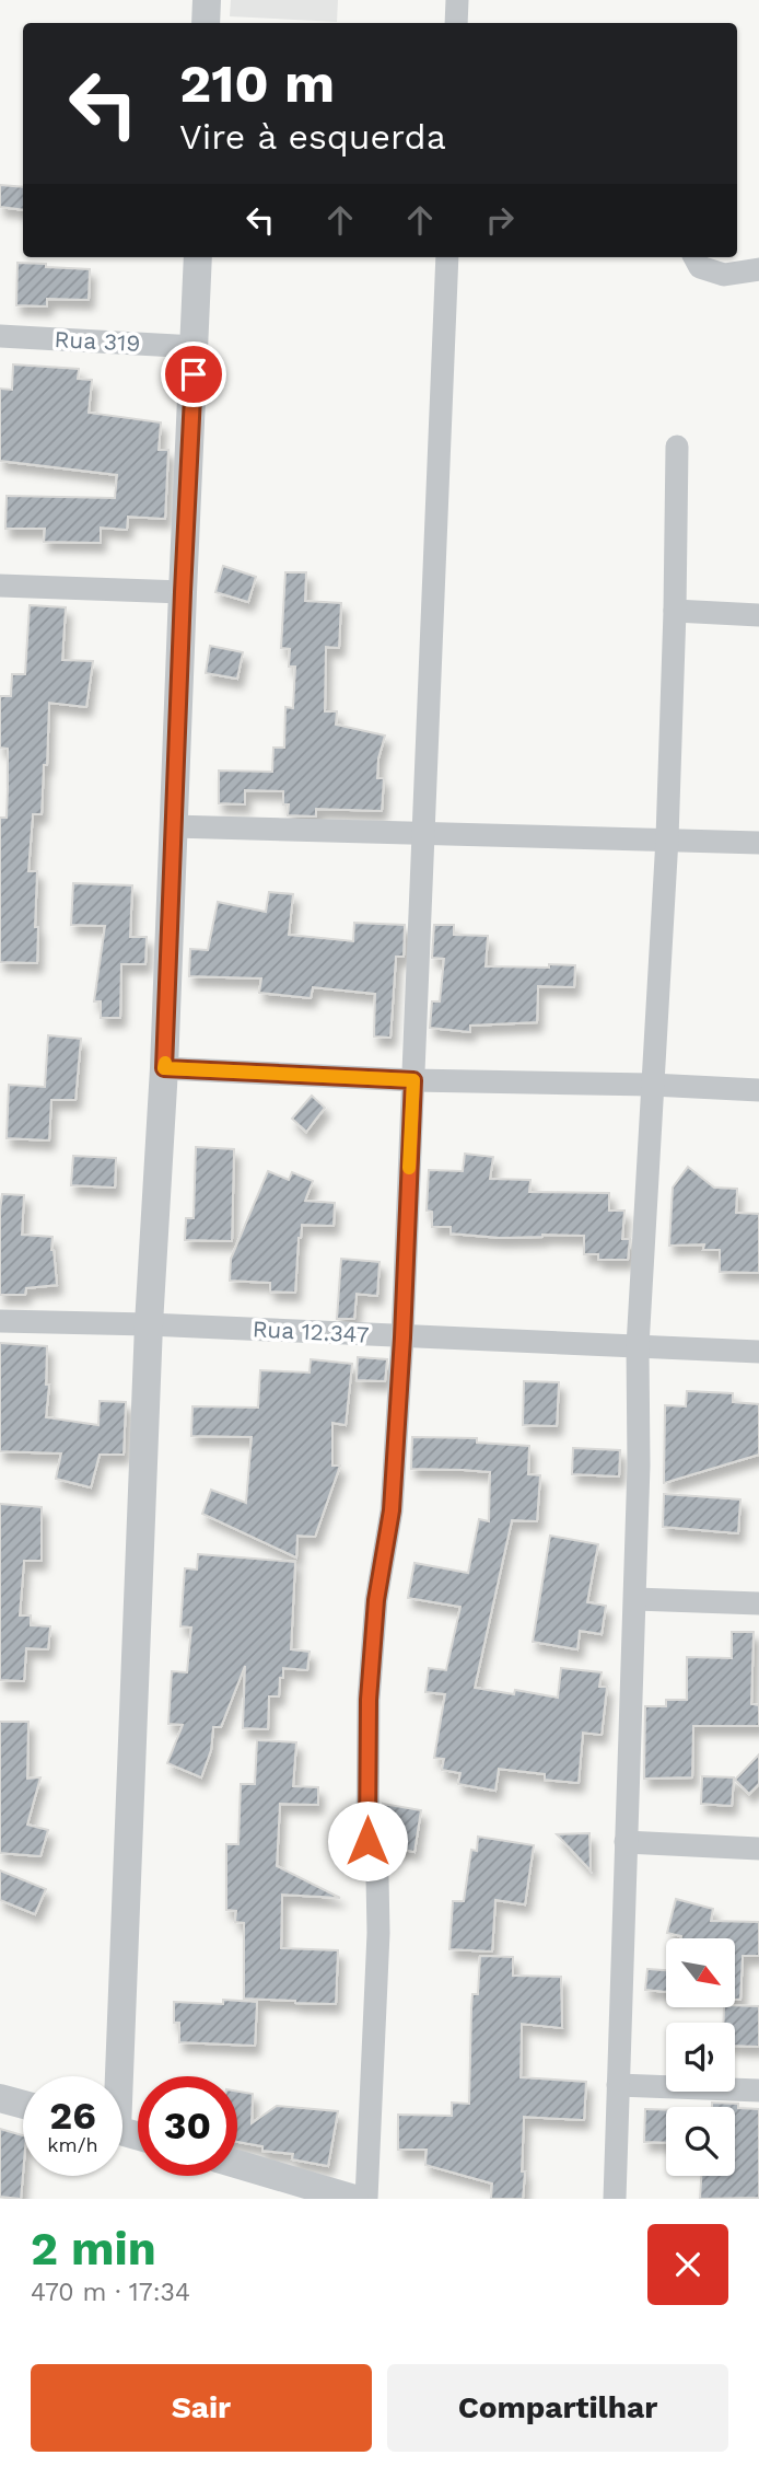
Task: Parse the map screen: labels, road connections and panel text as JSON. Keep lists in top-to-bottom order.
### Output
{
  "streets": {
    "street": ["Rua 319", "Rua 12.347"]
  },
  "north": "bottom right",
  "page": {
    "turn": ["210 m", "Vire à esquerda"],
    "speed": "26 km/h",
    "limit": "30",
    "heading": ["2 min", "470 m · 17:34"],
    "buttons": ["Sair", "Compartilhar"]
  }
}
